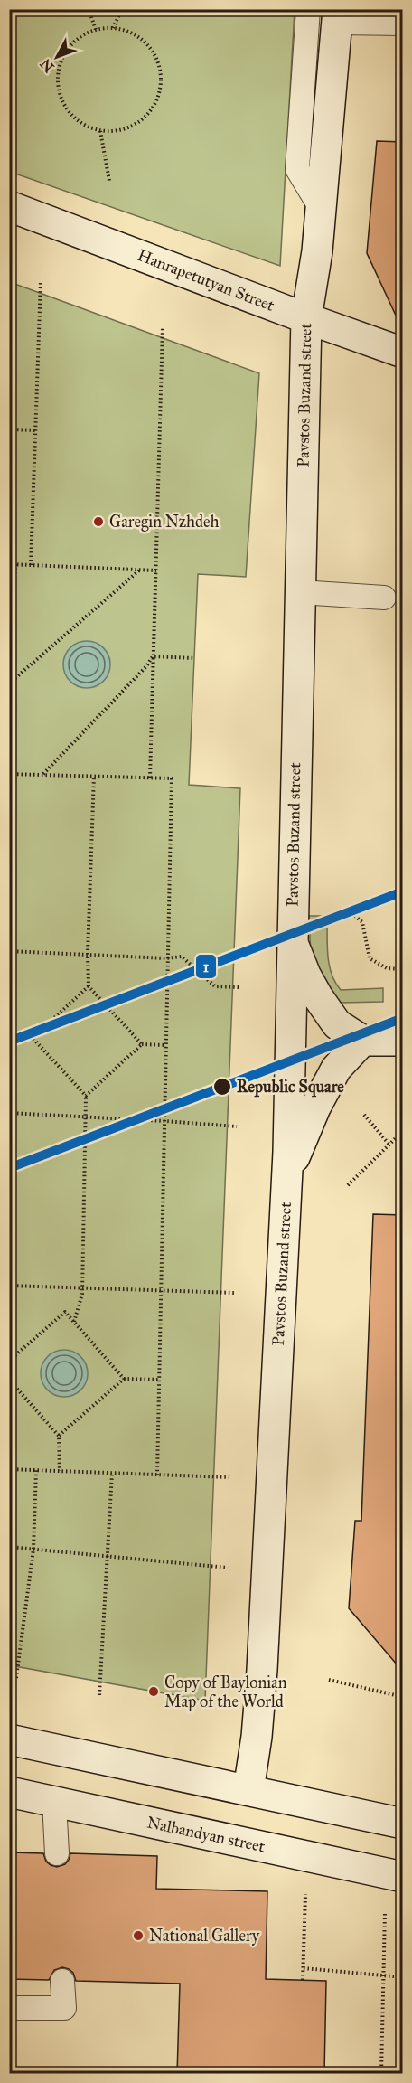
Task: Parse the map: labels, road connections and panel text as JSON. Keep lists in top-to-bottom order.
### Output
{
  "streets": {
    "street": ["Hanrapetutyan Street", "Pavstos Buzand street", "Nalbandyan street"]
  },
  "crossings": [
    ["Hanrapetutyan Street", "Pavstos Buzand street"]
  ],
  "places": [
    "Garegin Nzhdeh",
    "Republic Square",
    "Copy of Baylonian Map of the World",
    "National Gallery"
  ],
  "lines": ["transit line 1"],
  "north": "bottom left"
}
